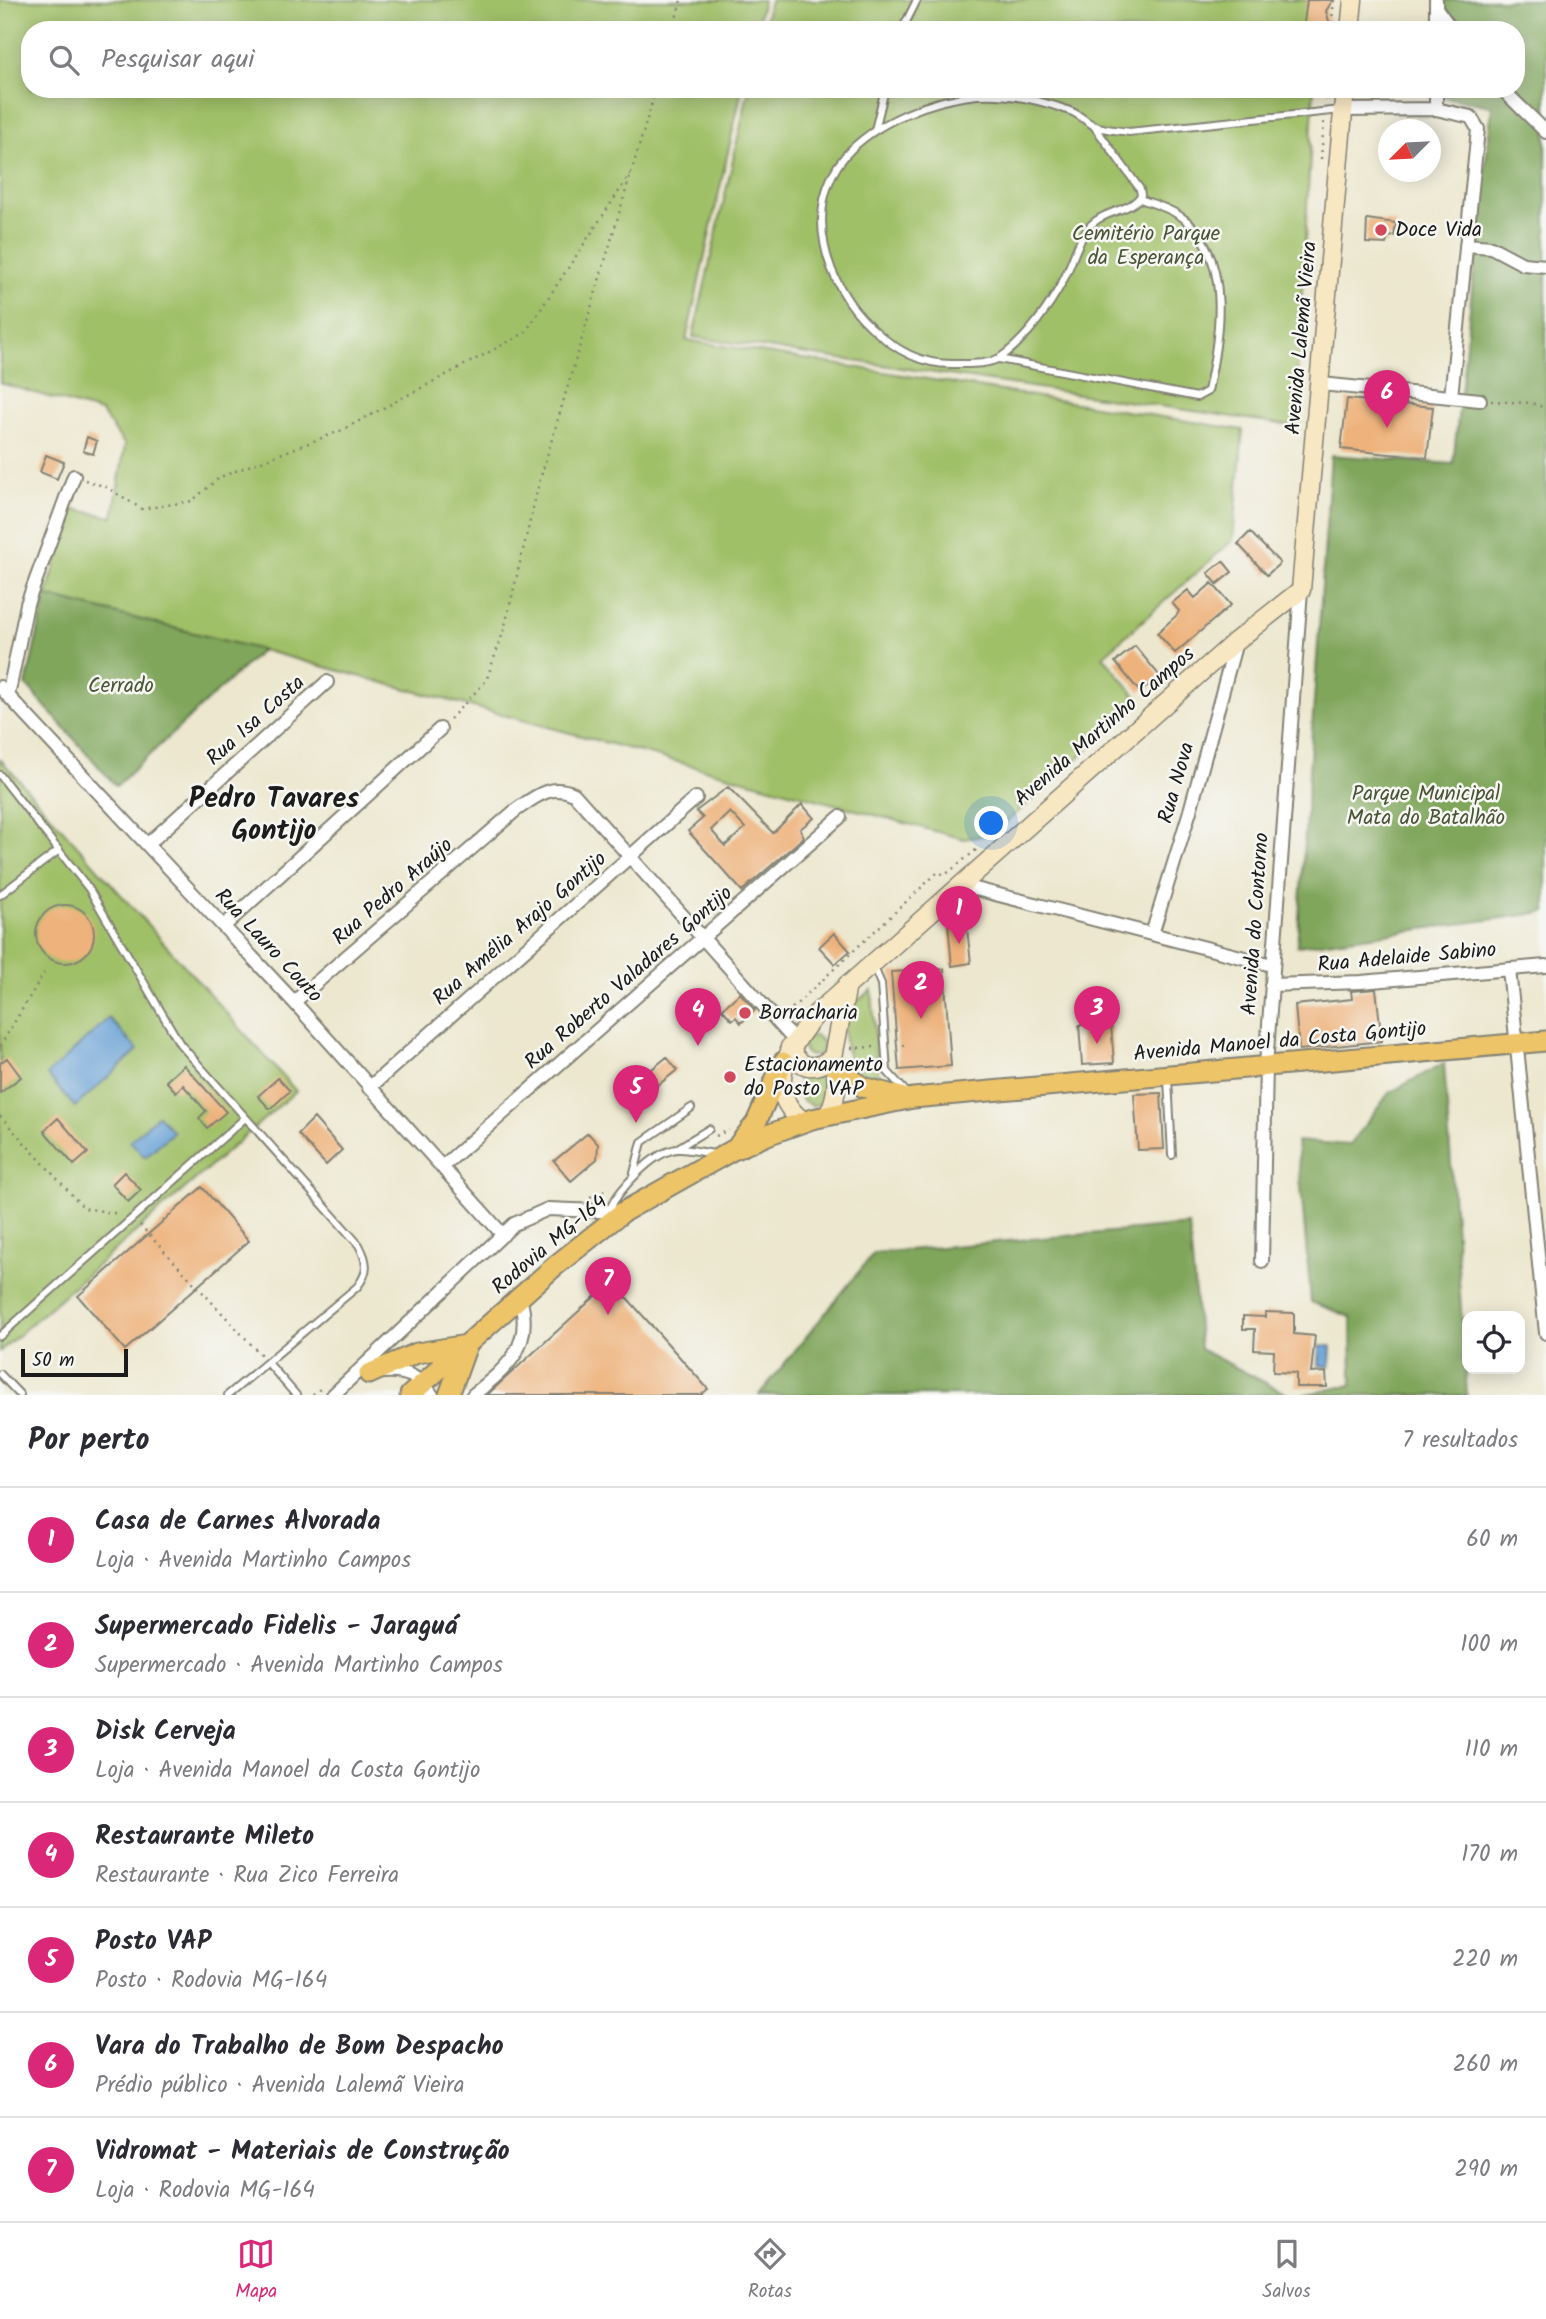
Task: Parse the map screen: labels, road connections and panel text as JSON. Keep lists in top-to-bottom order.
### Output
{
  "streets": {
    "main road": [
      "Avenida Lalemã Vieira",
      "Avenida Martinho Campos",
      "Avenida Manoel da Costa Gontijo",
      "Rodovia MG-164"
    ],
    "street": [
      "Rua Isa Costa",
      "Rua Nova",
      "Rua Pedro Araújo",
      "Avenida do Contorno",
      "Rua Amélia Arajo Gontijo",
      "Rua Lauro Couto",
      "Rua Adelaide Sabino",
      "Rua Roberto Valadares Gontijo"
    ]
  },
  "crossings": [
    ["Avenida Lalemã Vieira", "Avenida Martinho Campos"],
    ["Avenida Lalemã Vieira", "Avenida do Contorno"],
    ["Rua Isa Costa", "Rua Lauro Couto"],
    ["Avenida Martinho Campos", "Rua Nova"],
    ["Avenida Martinho Campos", "Avenida do Contorno"],
    ["Rua Pedro Araújo", "Rua Amélia Arajo Gontijo"],
    ["Rua Pedro Araújo", "Rua Lauro Couto"],
    ["Avenida do Contorno", "Rua Adelaide Sabino"],
    ["Avenida do Contorno", "Avenida Manoel da Costa Gontijo"],
    ["Rua Amélia Arajo Gontijo", "Rua Lauro Couto"],
    ["Rua Lauro Couto", "Rua Roberto Valadares Gontijo"],
    ["Avenida Manoel da Costa Gontijo", "Rodovia MG-164"]
  ],
  "districts": ["Pedro Tavares Gontijo"],
  "parks": ["Cemitério Parque da Esperança", "Cerrado", "Parque Municipal Mata do Batalhão"],
  "places": ["Doce Vida", "Borracharia", "Estacionamento do Posto VAP"],
  "scale_bar": "50 m",
  "north": "bottom left",
  "page": {
    "search": "Pesquisar aqui",
    "pins": [
      "6",
      "1",
      "2",
      "3",
      "4",
      "5",
      "7"
    ],
    "scale": "50 m",
    "heading": ["Por perto", "7 resultados"],
    "list": [
      {
        "mark": "1",
        "name": "Casa de Carnes Alvorada",
        "note": "Loja · Avenida Martinho Campos",
        "value": "60 m"
      },
      {
        "mark": "2",
        "name": "Supermercado Fidelis - Jaraguá",
        "note": "Supermercado · Avenida Martinho Campos",
        "value": "100 m"
      },
      {
        "mark": "3",
        "name": "Disk Cerveja",
        "note": "Loja · Avenida Manoel da Costa Gontijo",
        "value": "110 m"
      },
      {
        "mark": "4",
        "name": "Restaurante Mileto",
        "note": "Restaurante · Rua Zico Ferreira",
        "value": "170 m"
      },
      {
        "mark": "5",
        "name": "Posto VAP",
        "note": "Posto · Rodovia MG-164",
        "value": "220 m"
      },
      {
        "mark": "6",
        "name": "Vara do Trabalho de Bom Despacho",
        "note": "Prédio público · Avenida Lalemã Vieira",
        "value": "260 m"
      },
      {
        "mark": "7",
        "name": "Vidromat - Materiais de Construção",
        "note": "Loja · Rodovia MG-164",
        "value": "290 m"
      }
    ],
    "nav": ["Mapa", "Rotas", "Salvos"]
  }
}
